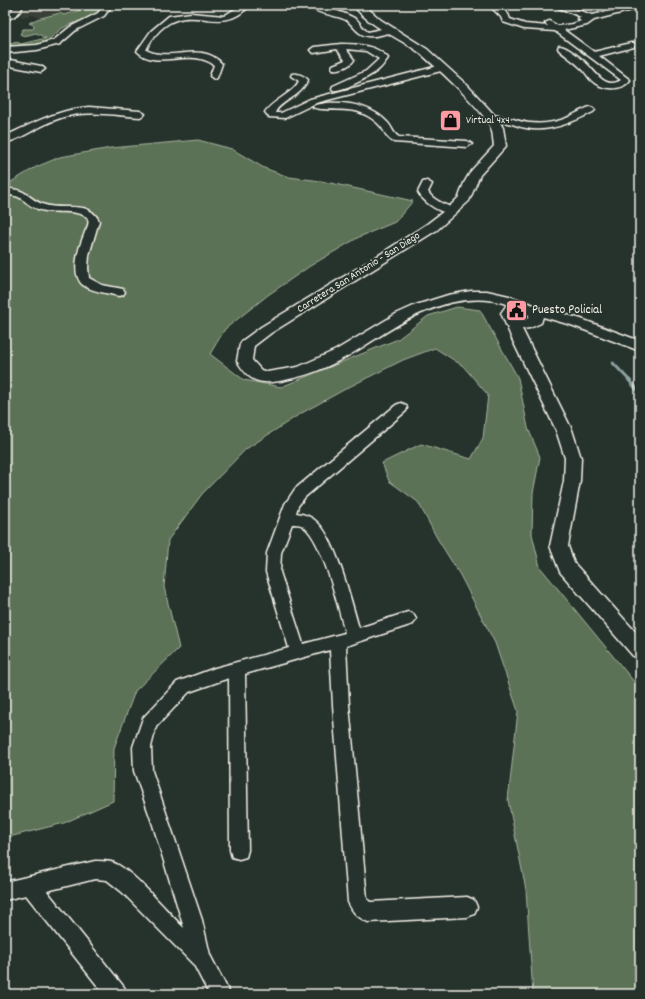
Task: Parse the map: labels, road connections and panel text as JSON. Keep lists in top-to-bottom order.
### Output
{
  "streets": {
    "street": ["Carretera San Antonio - San Diego"]
  },
  "places": {
    "shop": ["Virtual 4x4"],
    "public building": ["Puesto Policial"]
  }
}
